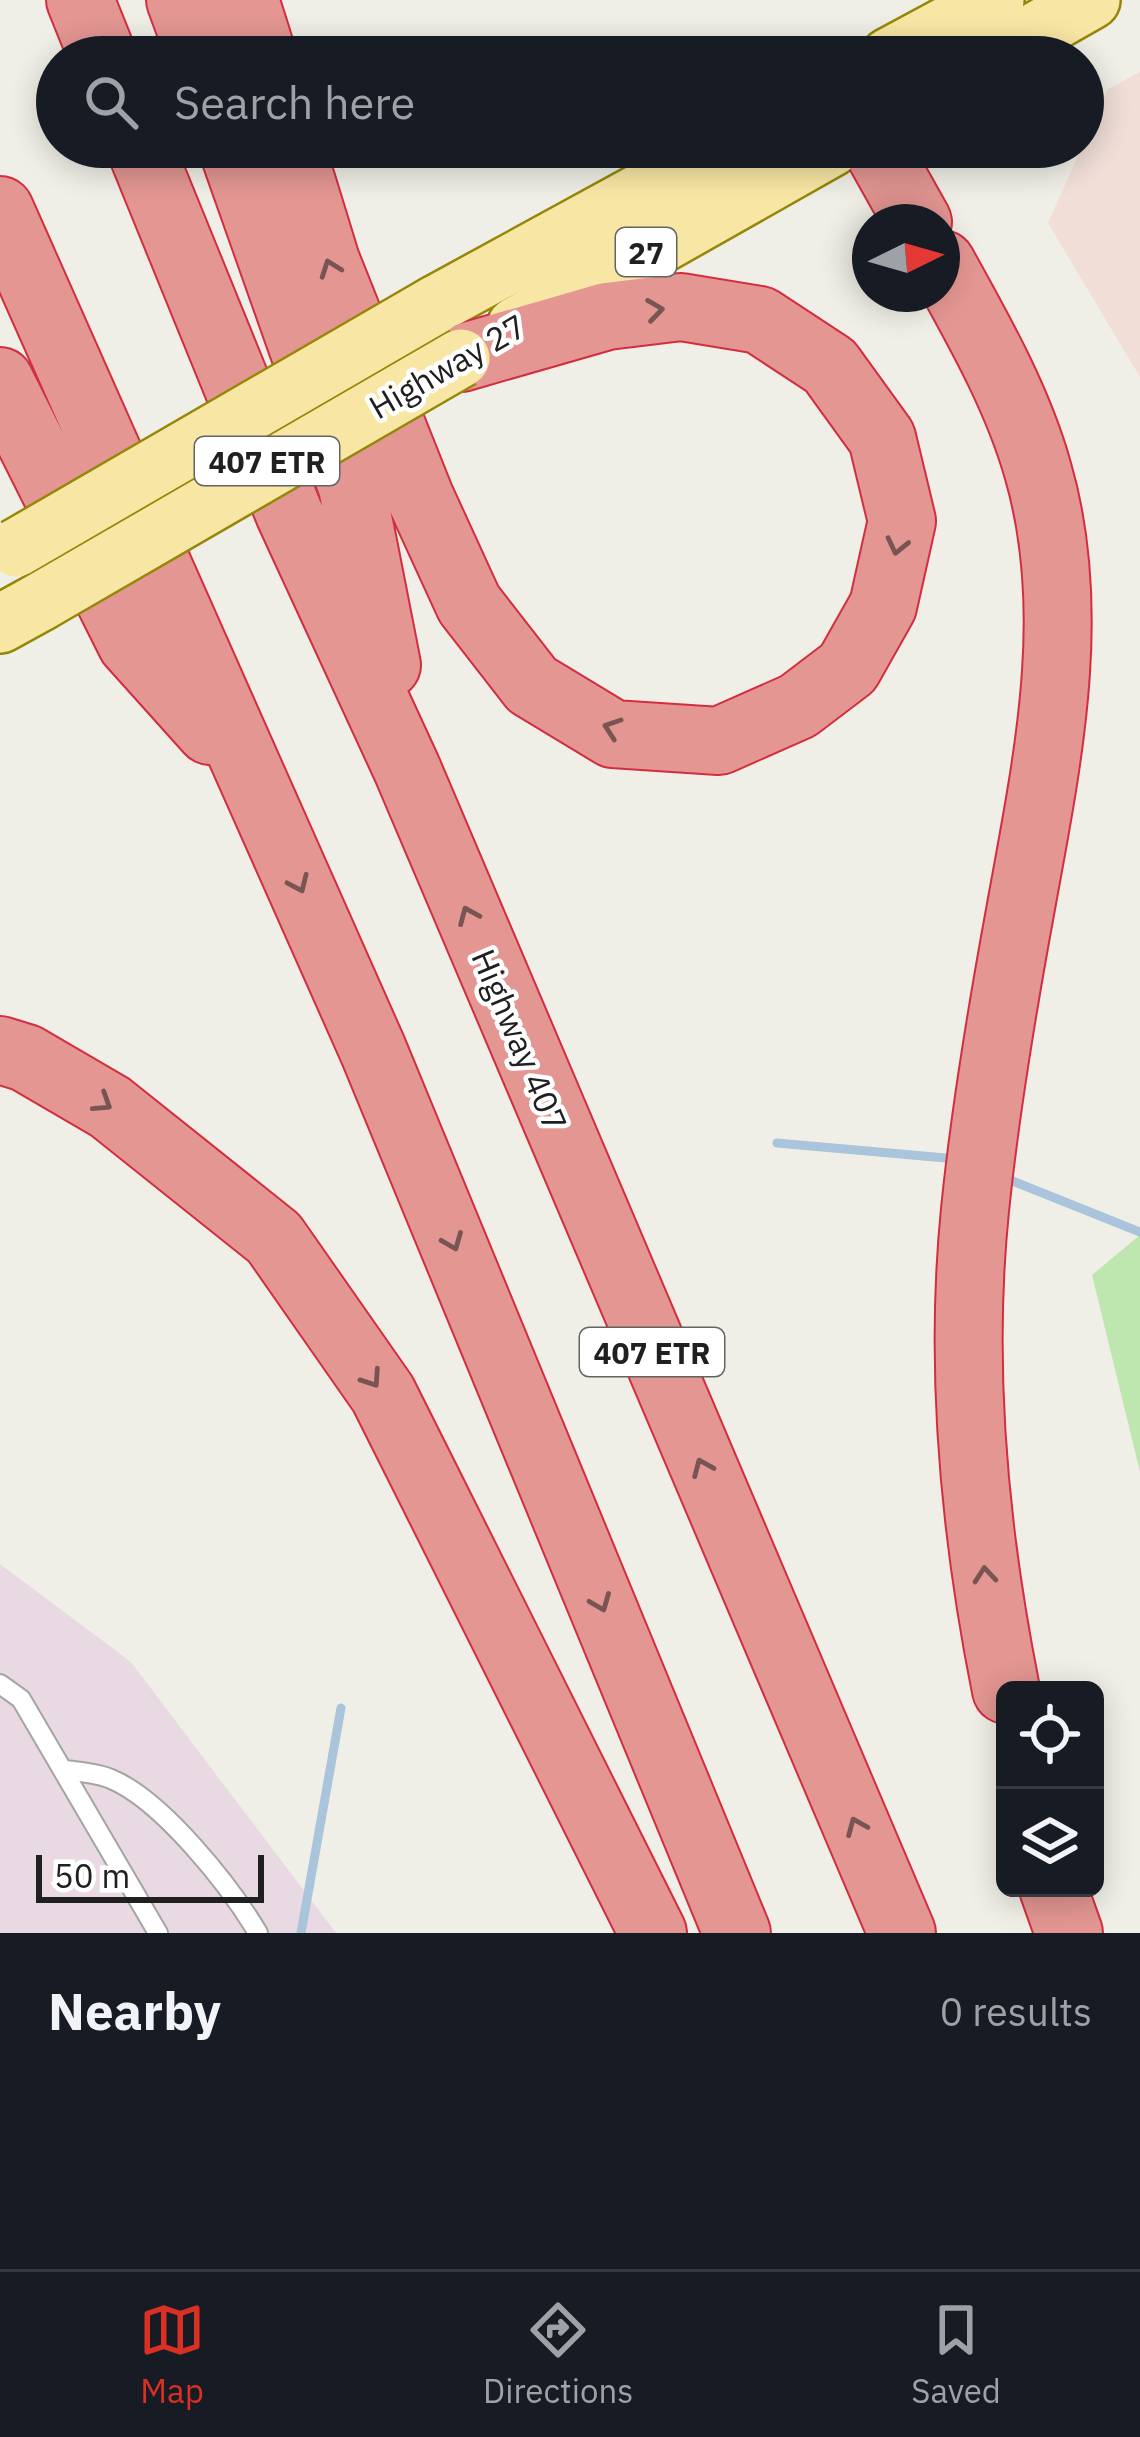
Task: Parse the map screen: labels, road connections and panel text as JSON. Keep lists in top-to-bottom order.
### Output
{
  "streets": {
    "highway": ["407 ETR", "Highway 407"],
    "main road": ["27", "Highway 27"]
  },
  "scale_bar": "50 m",
  "north": "right",
  "page": {
    "search": "Search here",
    "scale": "50 m",
    "heading": ["Nearby", "0 results"],
    "nav": ["Map", "Directions", "Saved"]
  }
}
